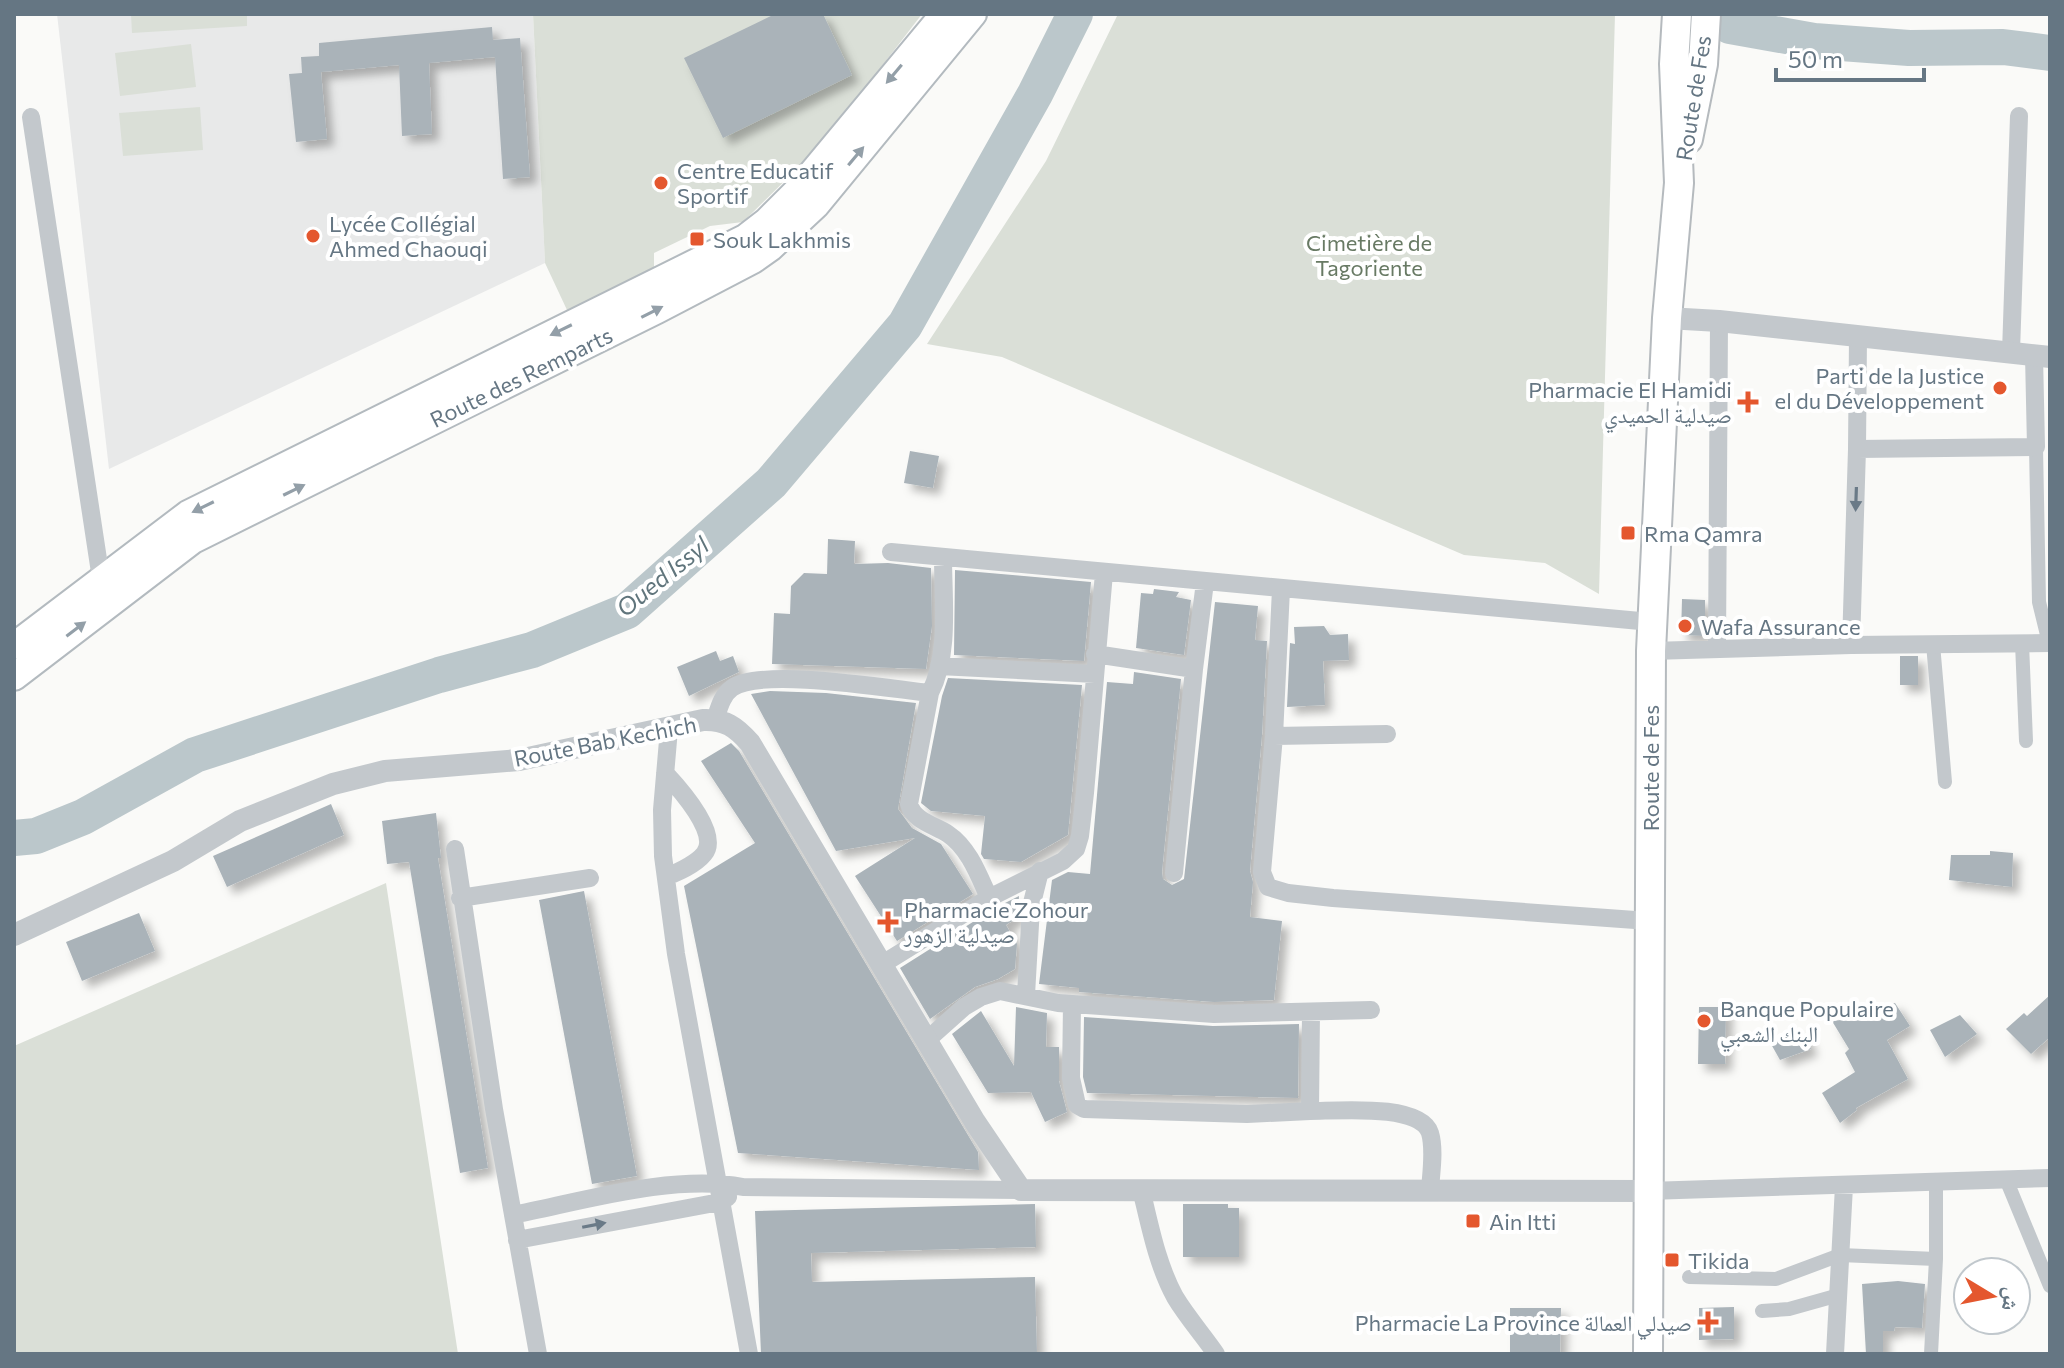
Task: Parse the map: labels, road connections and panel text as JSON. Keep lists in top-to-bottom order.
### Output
{
  "streets": {
    "main road": ["Route de Fes", "Route des Remparts"],
    "street": ["Route Bab Kechich"]
  },
  "water": ["Oued Issyl"],
  "parks": ["Cimetière de Tagoriente"],
  "places": {
    "other": [
      "Centre Educatif Sportif",
      "Lycée Collégial Ahmed Chaouqi",
      "Parti de la Justice el du Développement",
      "Wafa Assurance",
      "Banque Populaire البنك الشعبي"
    ],
    "transit": [
      "Souk Lakhmis",
      "Rma Qamra",
      "Ain Itti",
      "Tikida"
    ],
    "health": ["Pharmacie El Hamidi صيدلية الحميدي", "Pharmacie Zohour صيدلية الزهور", "Pharmacie La Province صيدلي العمالة"]
  },
  "scale_bar": "50 m",
  "north": "right"
}
